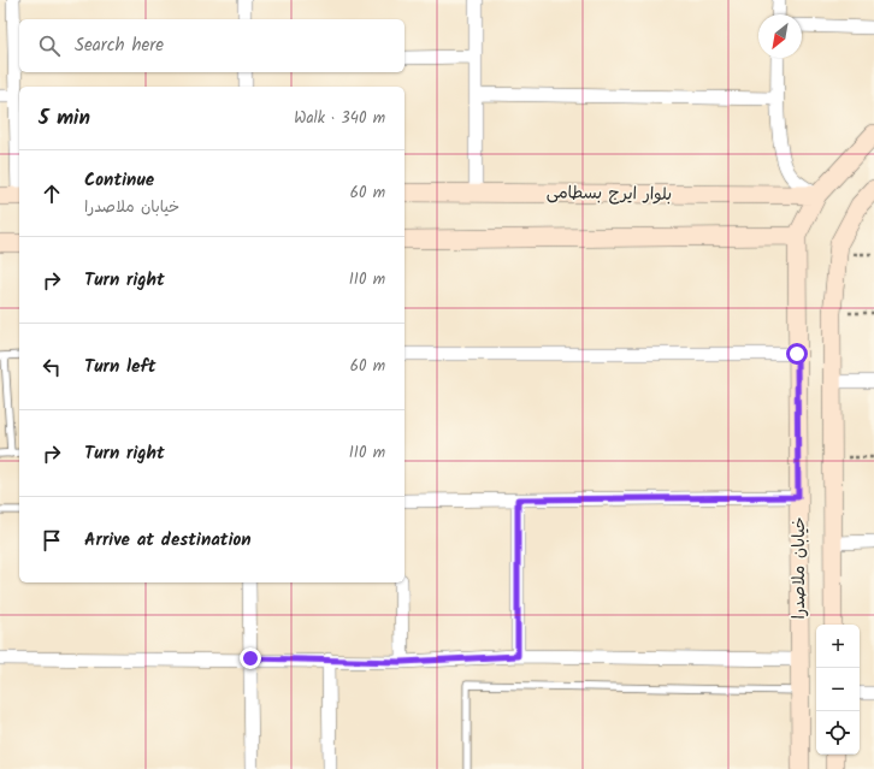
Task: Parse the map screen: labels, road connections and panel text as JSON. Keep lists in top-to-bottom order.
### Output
{
  "streets": {
    "street": ["بلوار ایرج بسطامی", "خیابان ملاصدرا"]
  },
  "crossings": [
    ["بلوار ایرج بسطامی", "خیابان ملاصدرا"]
  ],
  "north": "bottom left",
  "page": {
    "search": "Search here",
    "heading": ["5 min", "Walk · 340 m"],
    "list": [
      ["Continue", "خیابان ملاصدرا", "60 m"],
      ["Turn right", "110 m"],
      ["Turn left", "60 m"],
      ["Turn right", "110 m"],
      "Arrive at destination"
    ],
    "map_buttons": ["+", "−"]
  }
}
